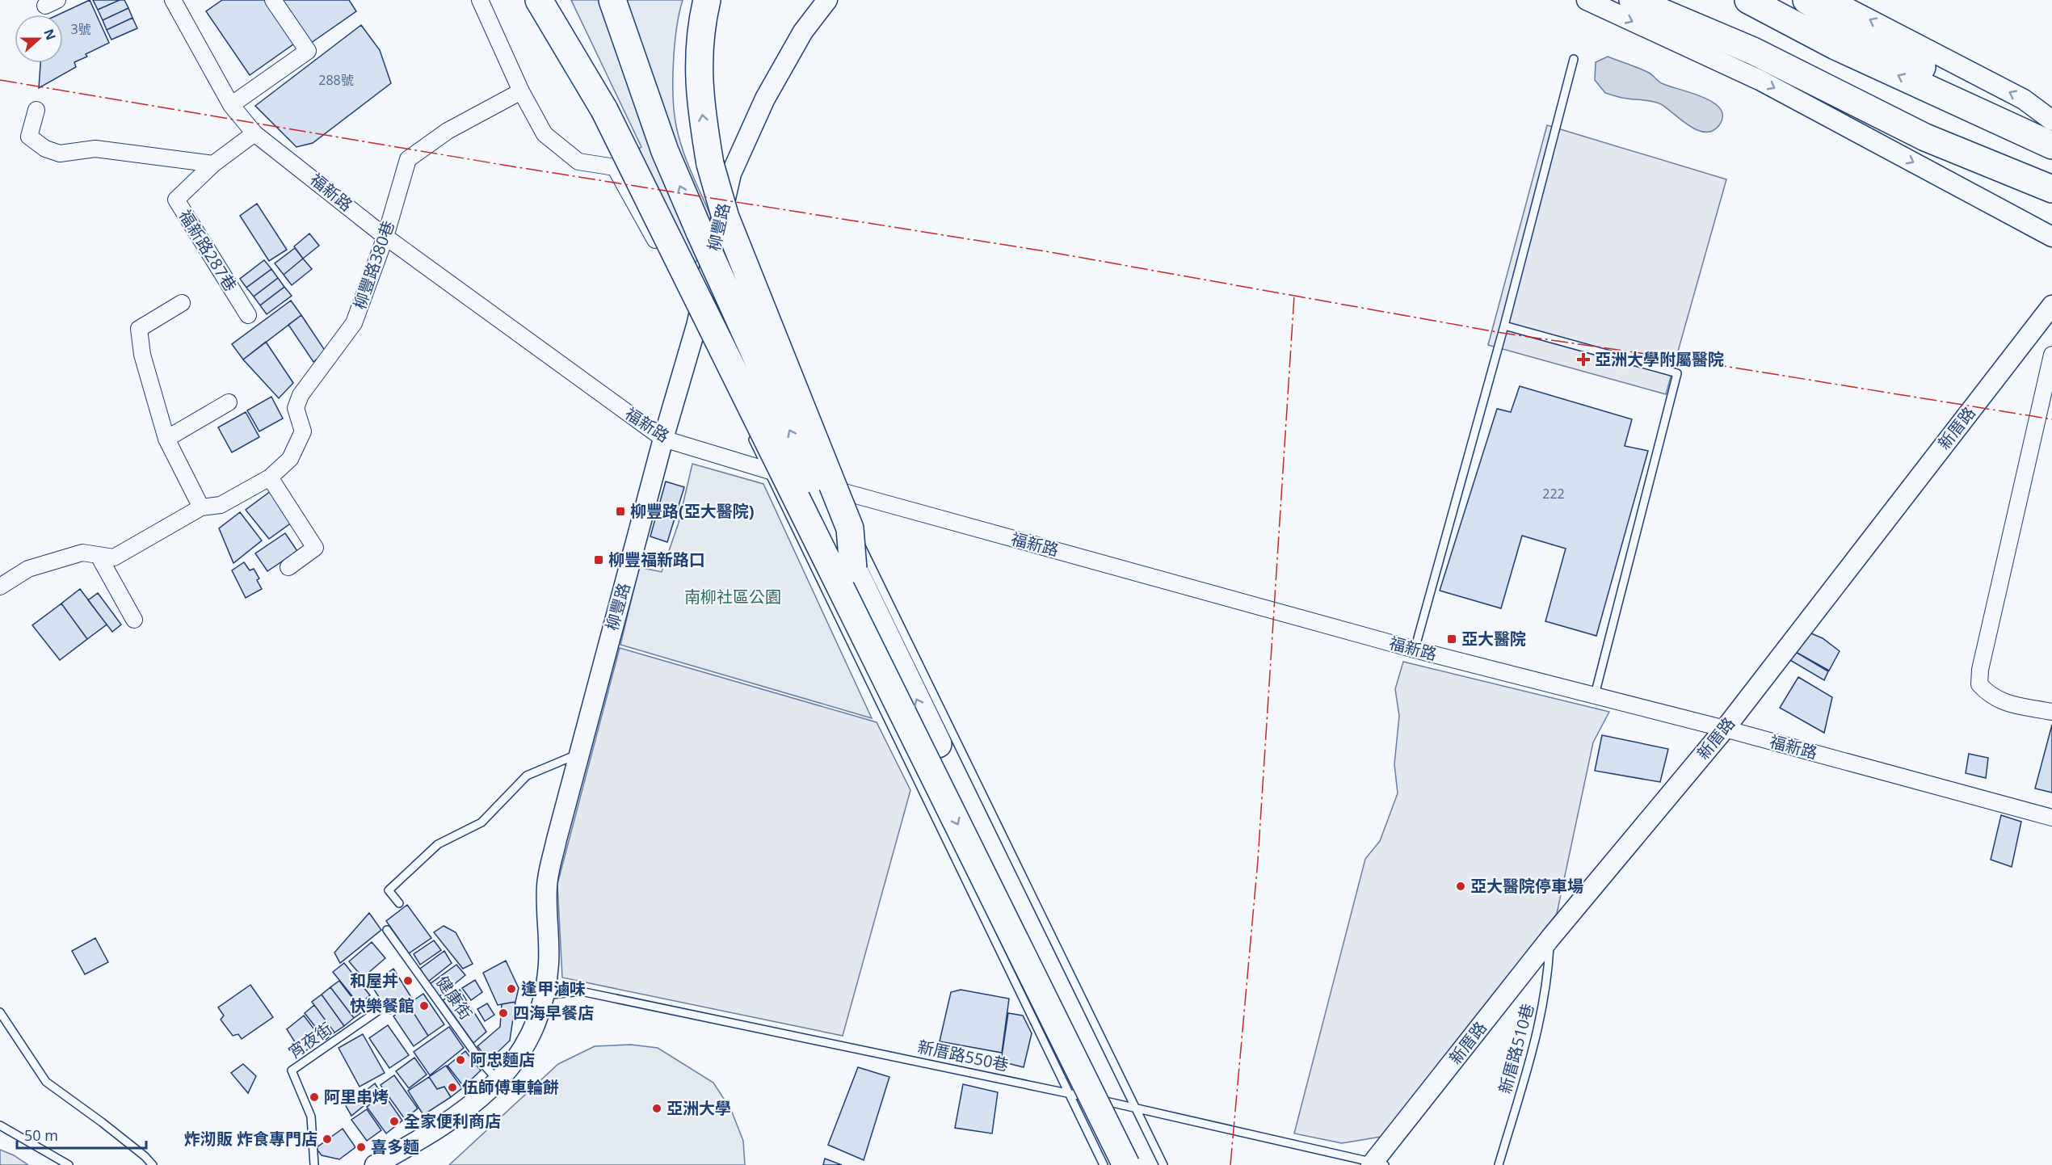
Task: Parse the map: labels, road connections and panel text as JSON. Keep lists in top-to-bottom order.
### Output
{
  "streets": {
    "street": [
      "福新路",
      "柳豐路",
      "福新路287巷",
      "柳豐路380巷",
      "新厝路"
    ],
    "lane": [
      "健康街",
      "宵夜街",
      "新厝路510巷",
      "新厝路550巷"
    ]
  },
  "crossings": [
    ["福新路", "柳豐路"],
    ["福新路", "福新路287巷"],
    ["福新路", "柳豐路380巷"],
    ["福新路", "新厝路"],
    ["柳豐路", "健康街"],
    ["柳豐路", "新厝路550巷"],
    ["新厝路", "新厝路510巷"],
    ["新厝路", "新厝路550巷"]
  ],
  "parks": ["南柳社區公園"],
  "places": {
    "health": ["亞洲大學附屬醫院"],
    "transit": ["柳豐路(亞大醫院)", "柳豐福新路口", "亞大醫院"],
    "other": [
      "亞大醫院停車場",
      "和屋丼",
      "逢甲滷味",
      "快樂餐館",
      "四海早餐店",
      "阿忠麵店",
      "伍師傅車輪餅",
      "阿里串烤",
      "亞洲大學",
      "全家便利商店",
      "炸沏販 炸食專門店",
      "喜多麵"
    ]
  },
  "house_numbers": ["3號", "288號", "222"],
  "scale_bar": "50 m",
  "north": "right"
}
